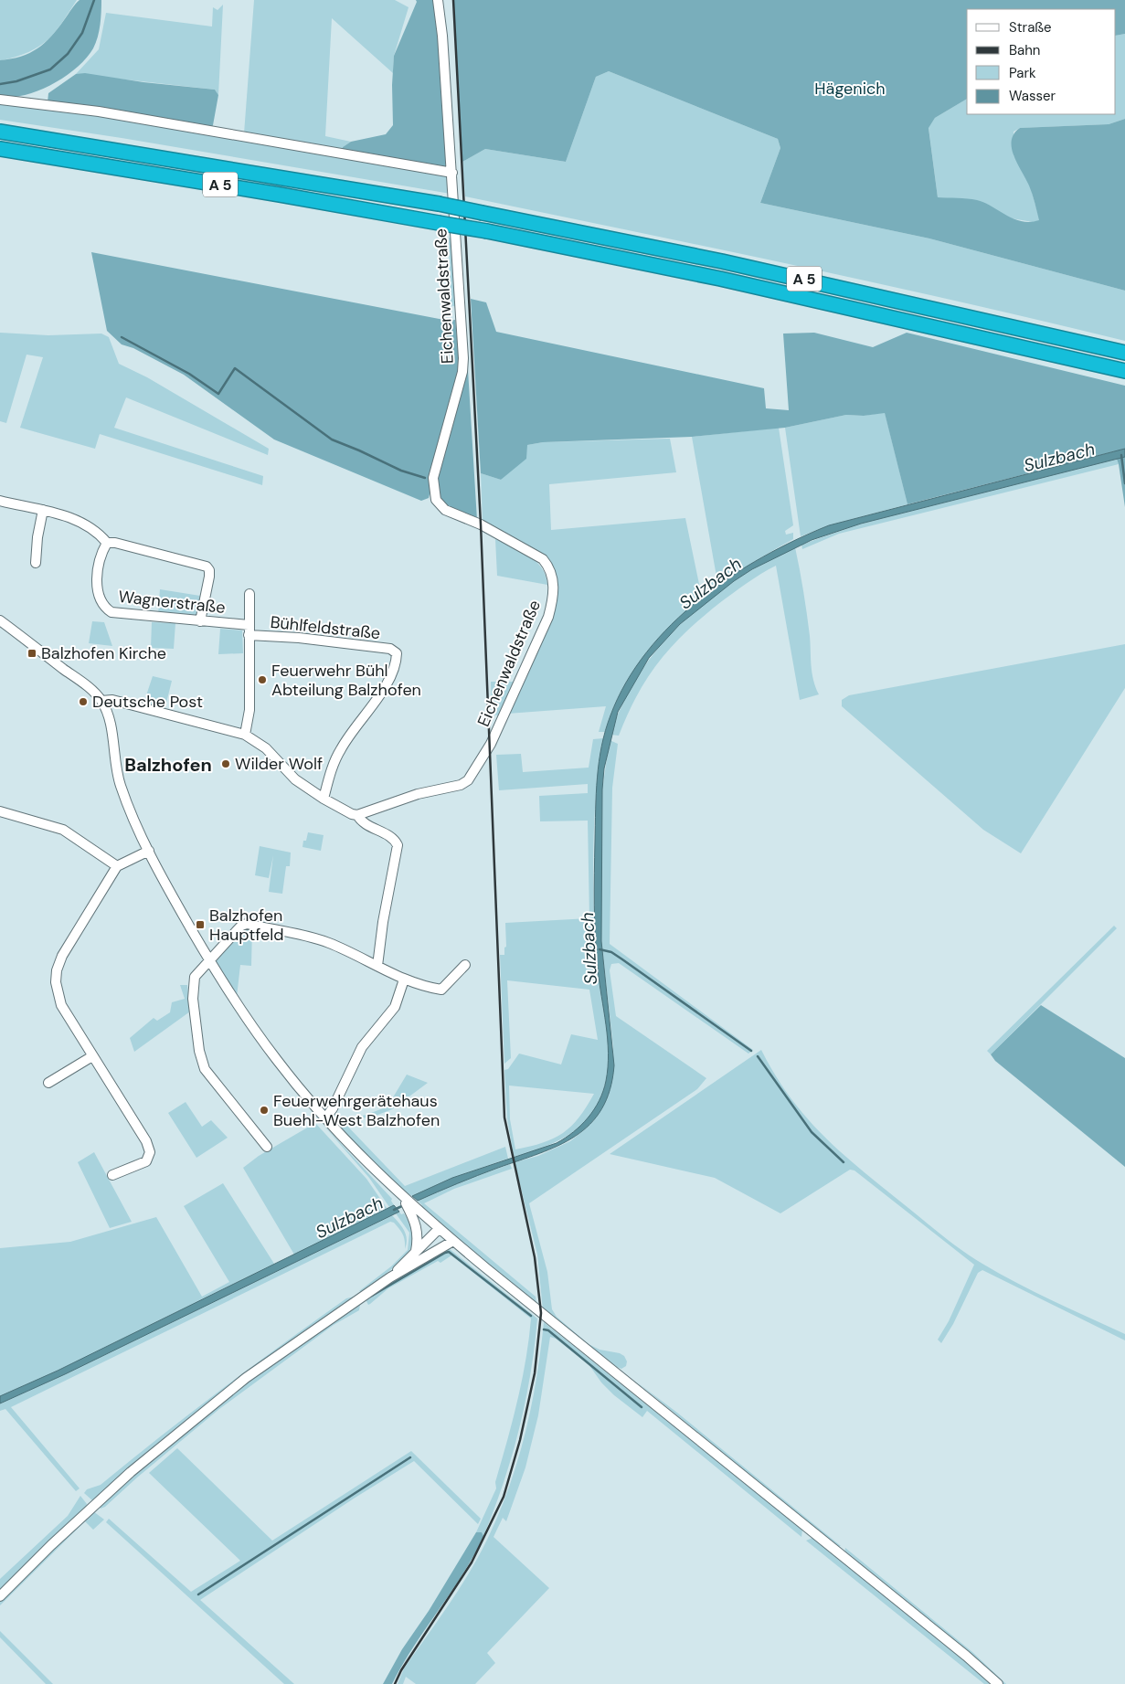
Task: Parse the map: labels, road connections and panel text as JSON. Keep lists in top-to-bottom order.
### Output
{
  "streets": {
    "highway": ["A 5"],
    "street": ["Eichenwaldstraße", "Wagnerstraße", "Bühlfeldstraße"]
  },
  "crossings": [
    ["Wagnerstraße", "Bühlfeldstraße"]
  ],
  "districts": ["Balzhofen"],
  "water": ["Sulzbach"],
  "parks": ["Hägenich"],
  "places": {
    "transit": ["Balzhofen Kirche", "Balzhofen Hauptfeld"],
    "other": [
      "Feuerwehr Bühl Abteilung Balzhofen",
      "Deutsche Post",
      "Wilder Wolf",
      "Feuerwehrgerätehaus Buehl-West Balzhofen"
    ]
  },
  "legend": [
    "Straße",
    "Bahn",
    "Park",
    "Wasser"
  ]
}
